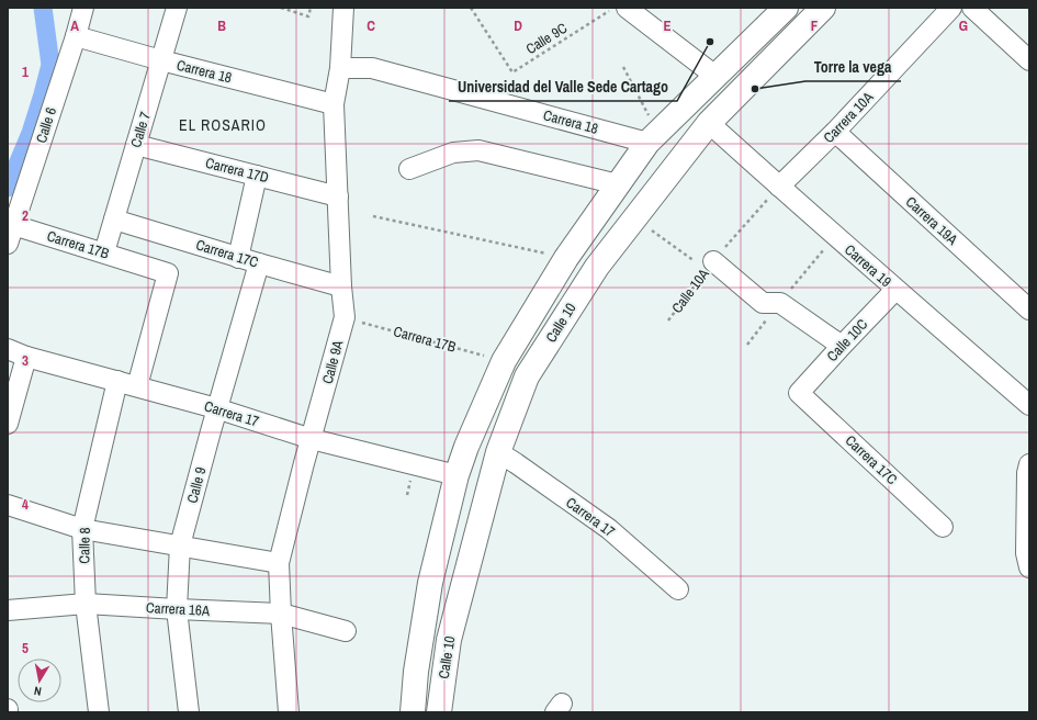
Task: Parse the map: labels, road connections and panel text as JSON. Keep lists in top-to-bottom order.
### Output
{
  "streets": {
    "main road": ["Calle 10"],
    "street": [
      "Carrera 18",
      "Carrera 10A",
      "Calle 6",
      "Calle 7",
      "Carrera 17D",
      "Carrera 19A",
      "Carrera 17B",
      "Carrera 17C",
      "Carrera 19",
      "Calle 10C",
      "Calle 9A",
      "Carrera 17",
      "Calle 9",
      "Calle 8",
      "Carrera 16A"
    ],
    "path": ["Calle 9C", "Calle 10A"]
  },
  "crossings": [
    ["Carrera 18", "Calle 6"],
    ["Carrera 18", "Calle 7"],
    ["Carrera 18", "Calle 10"],
    ["Carrera 18", "Calle 9A"],
    ["Carrera 10A", "Carrera 19A"],
    ["Carrera 10A", "Carrera 19"],
    ["Carrera 10A", "Calle 10A"],
    ["Calle 6", "Carrera 17B"],
    ["Calle 7", "Carrera 17D"],
    ["Calle 7", "Carrera 17B"],
    ["Calle 7", "Carrera 17C"],
    ["Carrera 17D", "Calle 9A"],
    ["Carrera 17B", "Calle 10"],
    ["Carrera 17B", "Calle 9A"],
    ["Carrera 17B", "Carrera 17"],
    ["Carrera 17C", "Calle 10C"],
    ["Carrera 17C", "Calle 9A"],
    ["Carrera 17C", "Calle 9"],
    ["Carrera 19", "Calle 10A"],
    ["Carrera 19", "Calle 10"],
    ["Carrera 19", "Calle 10C"],
    ["Calle 10", "Carrera 17"],
    ["Calle 9A", "Carrera 17"],
    ["Calle 9A", "Carrera 16A"],
    ["Carrera 17", "Calle 9"],
    ["Carrera 17", "Calle 8"],
    ["Calle 9", "Carrera 16A"],
    ["Calle 8", "Carrera 16A"]
  ],
  "districts": ["EL ROSARIO"],
  "places": ["Universidad del Valle Sede Cartago", "Torre la vega"],
  "north": "bottom",
  "grid": {
    "columns": [
      "A",
      "B",
      "C",
      "D",
      "E",
      "F",
      "G"
    ],
    "rows": [
      "1",
      "2",
      "3",
      "4",
      "5"
    ]
  }
}
